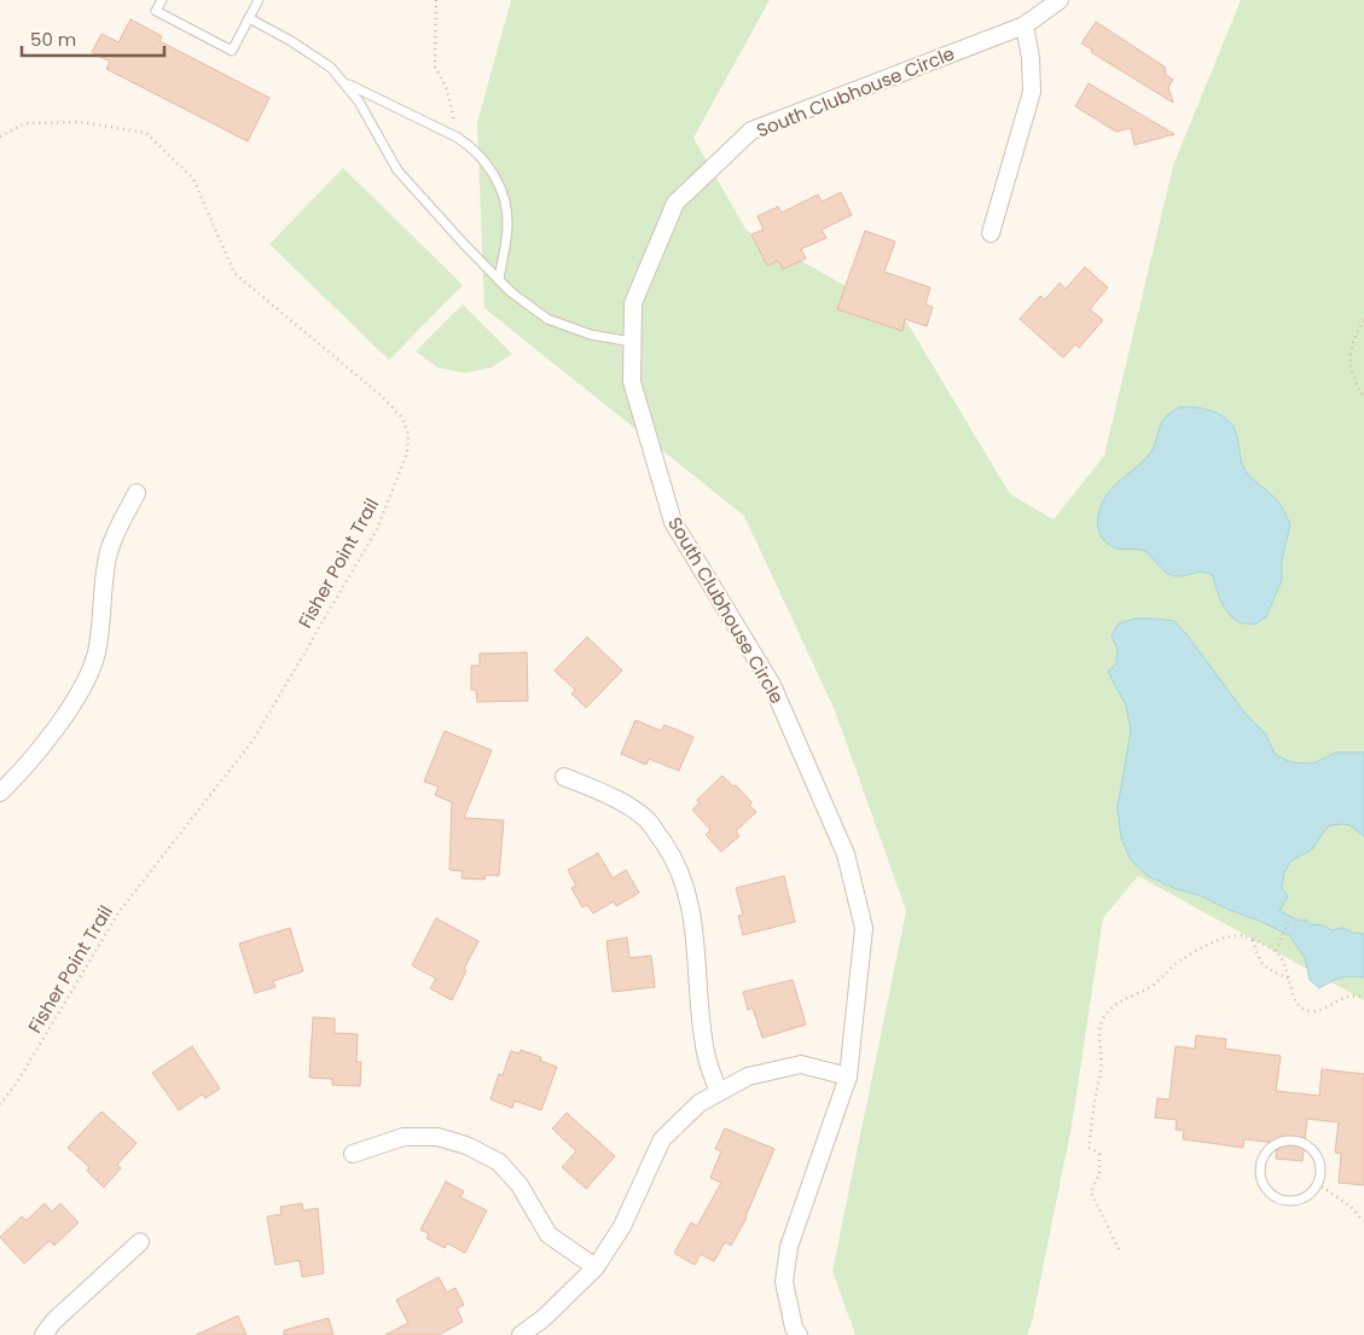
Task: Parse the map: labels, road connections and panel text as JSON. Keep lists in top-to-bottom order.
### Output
{
  "streets": {
    "street": ["South Clubhouse Circle"],
    "path": ["Fisher Point Trail"]
  },
  "scale_bar": "50 m"
}
